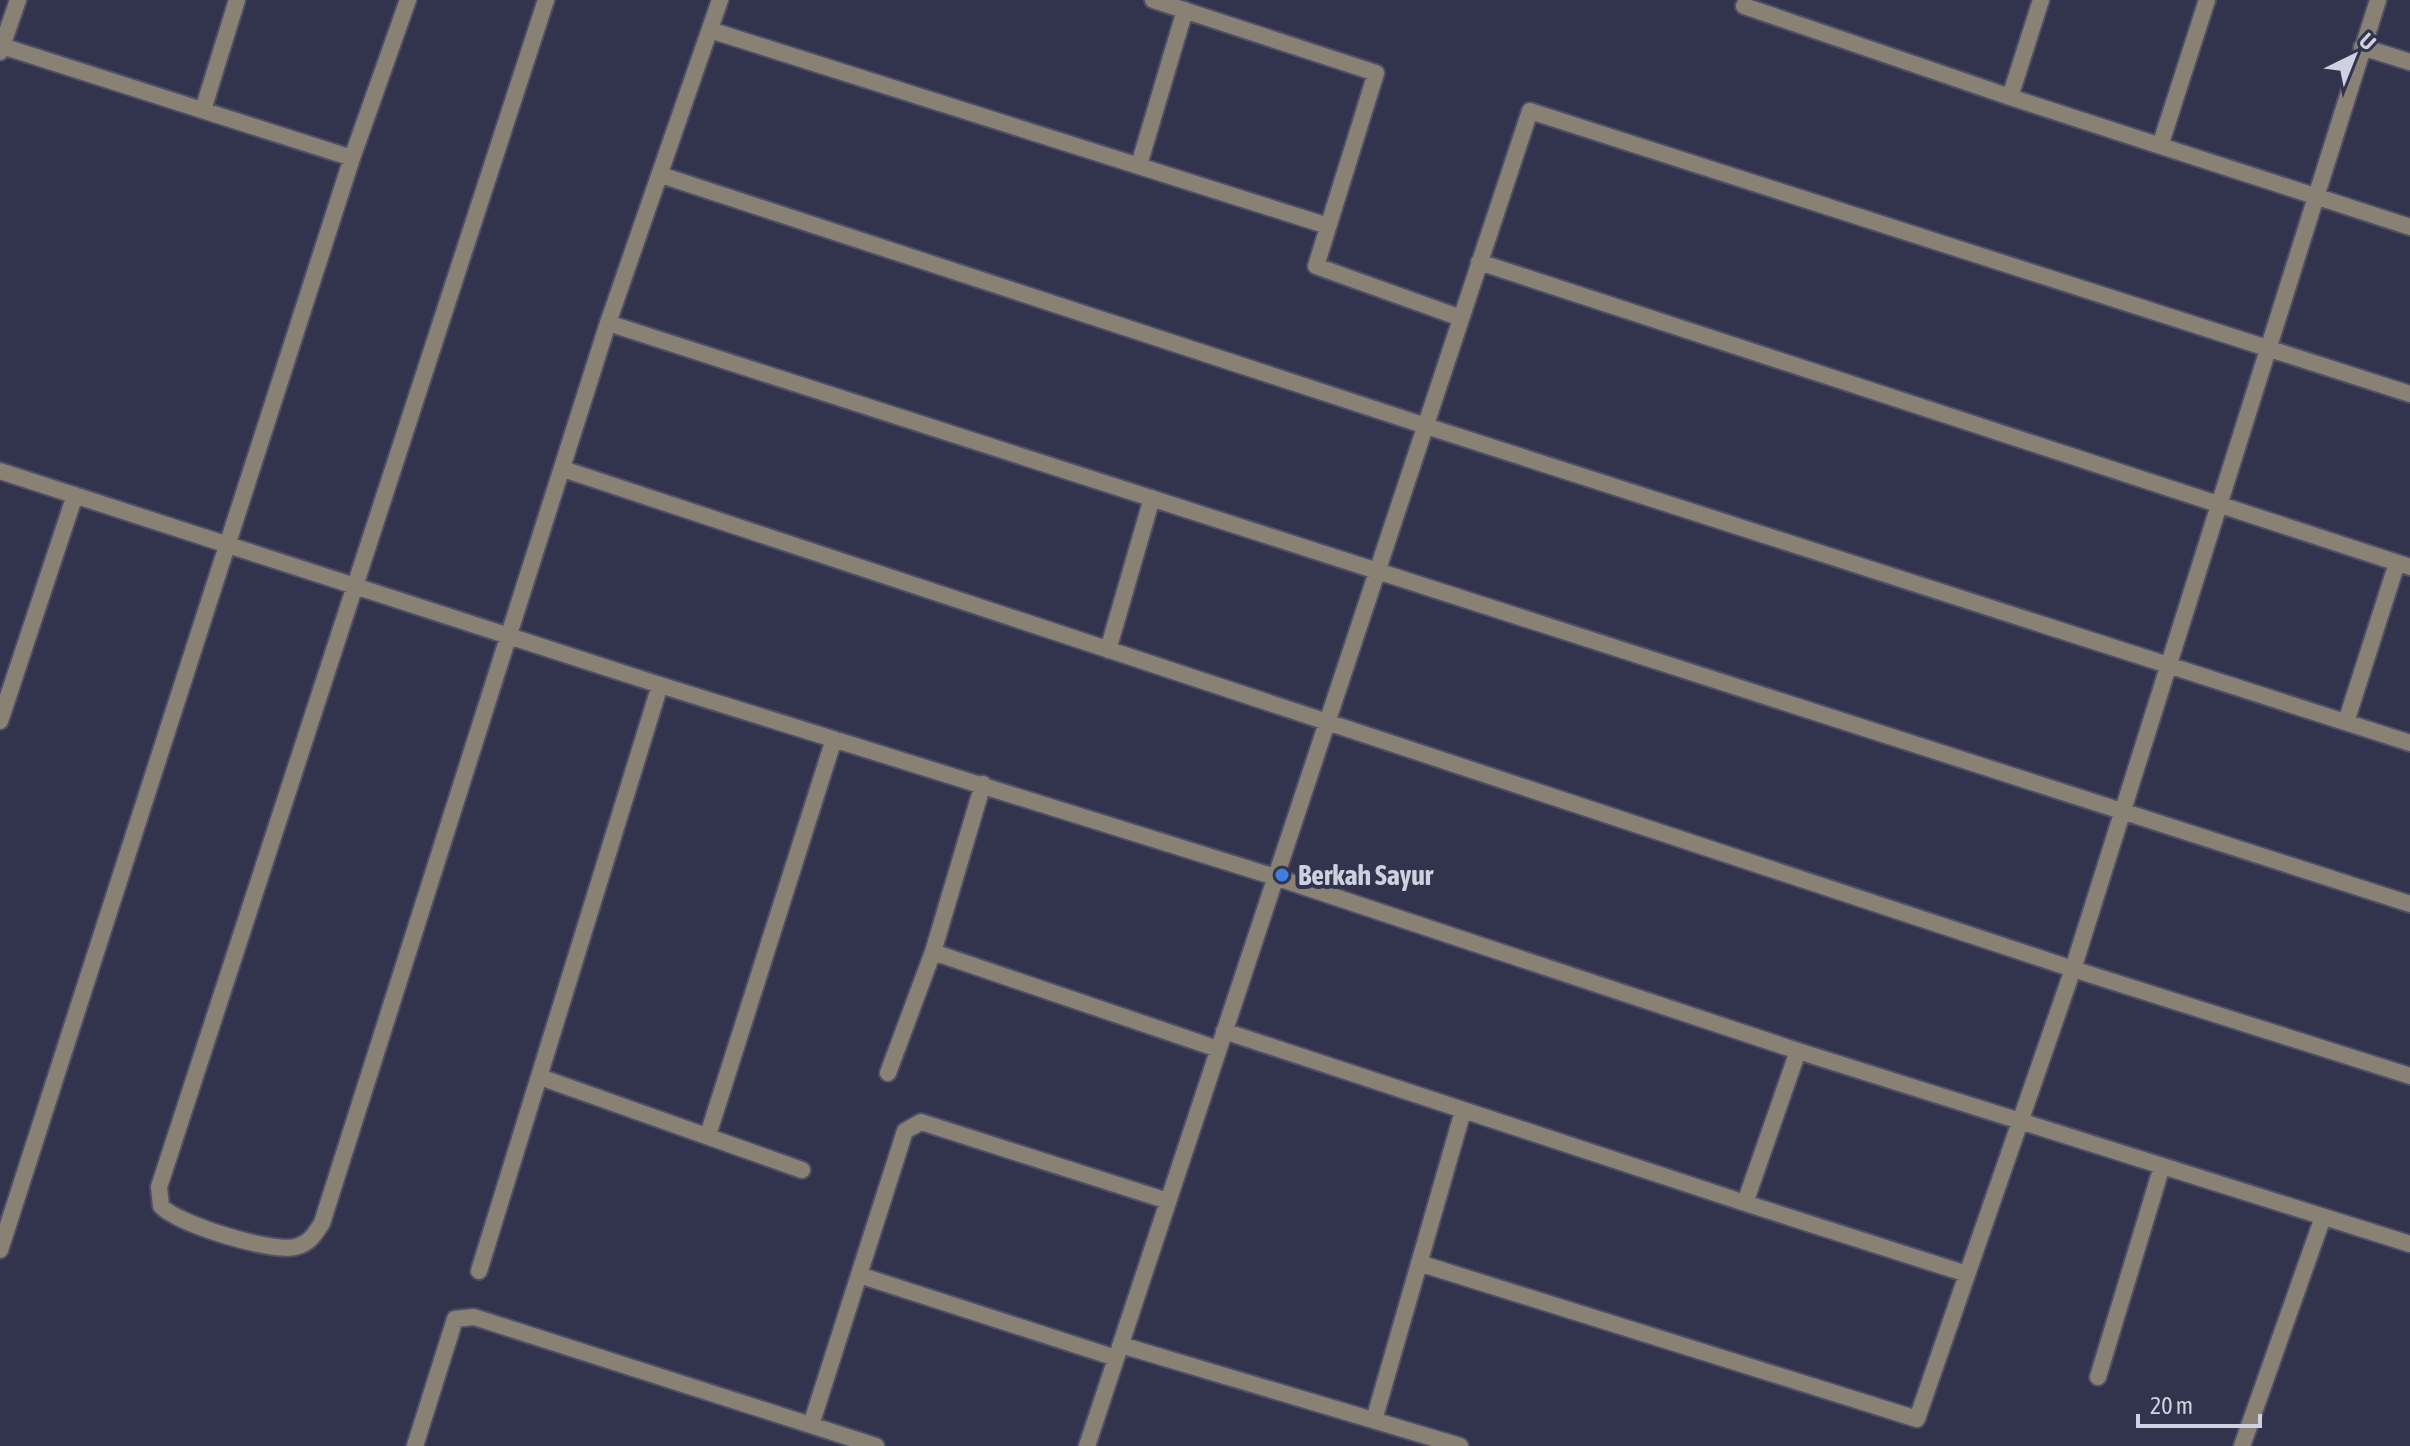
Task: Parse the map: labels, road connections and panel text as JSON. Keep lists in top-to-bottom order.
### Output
{
  "places": ["Berkah Sayur"],
  "scale_bar": "20 m",
  "north": "top right"
}
